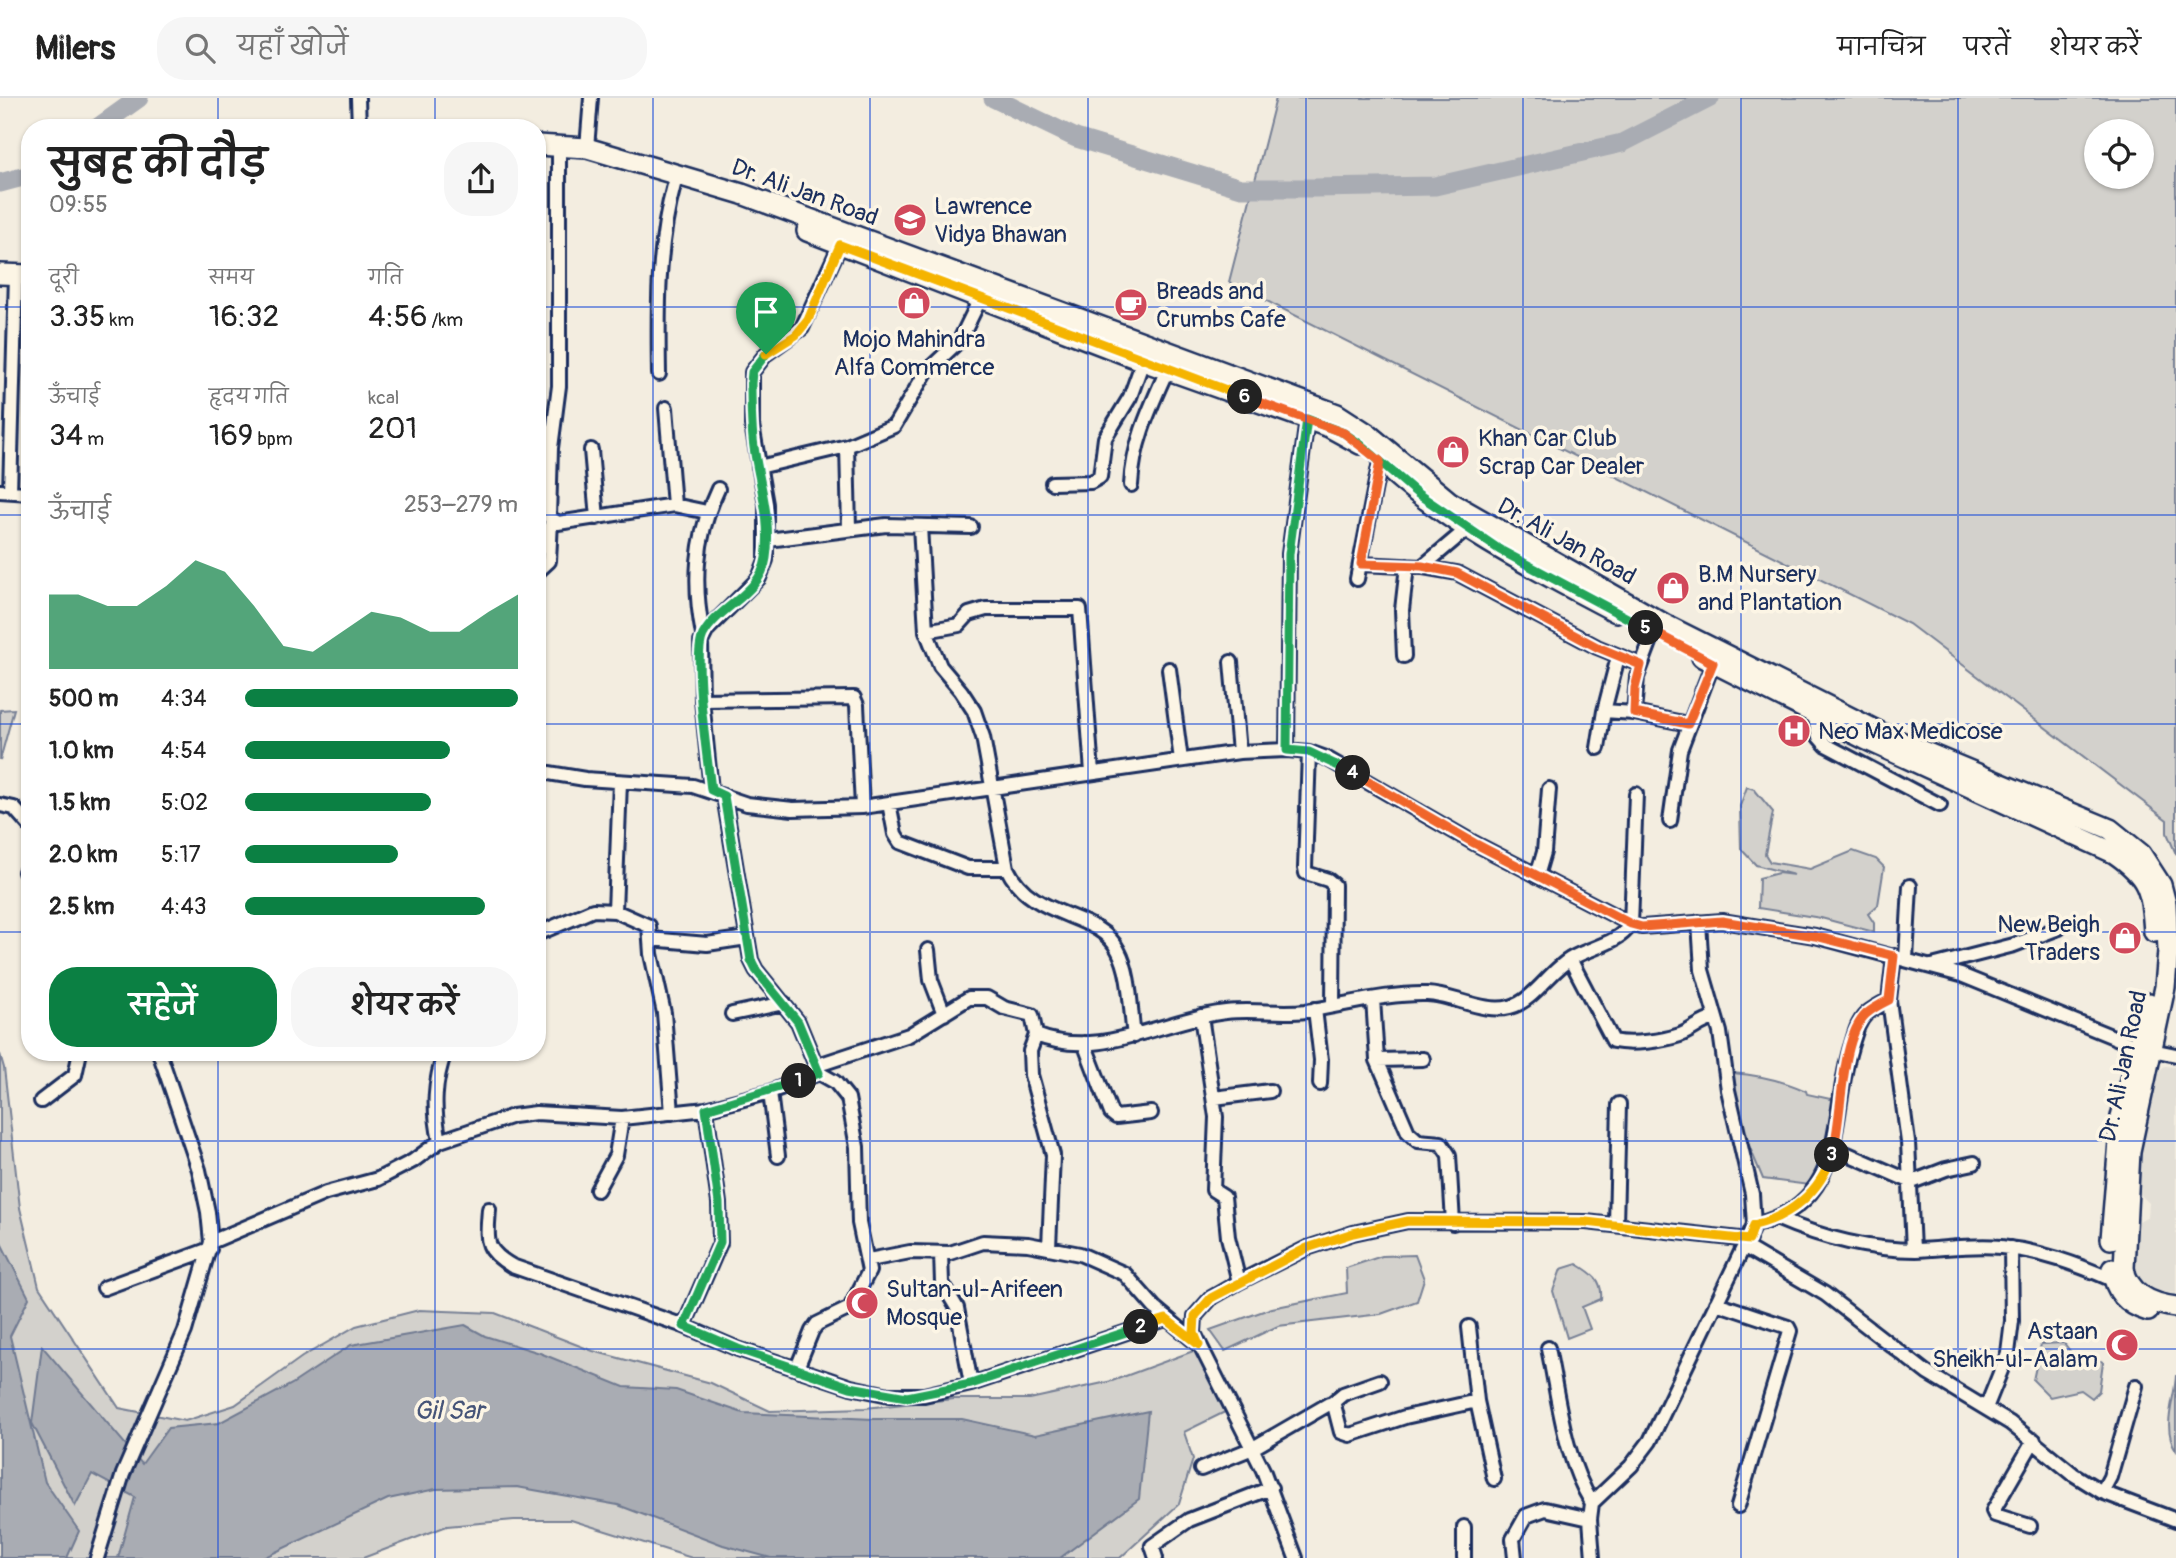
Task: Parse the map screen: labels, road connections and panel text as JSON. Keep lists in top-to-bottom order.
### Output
{
  "streets": {
    "main road": ["Dr. Ali Jan Road"]
  },
  "water": ["Gil Sar"],
  "places": {
    "school or university": ["Lawrence Vidya Bhawan"],
    "shop": [
      "Mojo Mahindra Alfa Commerce",
      "Khan Car Club Scrap Car Dealer",
      "B.M Nursery and Plantation",
      "New Beigh Traders"
    ],
    "cafe": ["Breads and Crumbs Cafe"],
    "hospital": ["Neo Max Medicose"],
    "mosque": ["Sultan-ul-Arifeen Mosque", "Astaan Sheikh-ul-Aalam"]
  },
  "page": {
    "header": "Milers",
    "search": "यहाँ खोजें",
    "nav": ["मानचित्र", "परतें", "शेयर करें"],
    "heading": ["सुबह की दौड़", "09:55"],
    "stats": [
      ["दूरी", "3.35 km"],
      ["समय", "16:32"],
      ["गति", "4:56 /km"],
      ["ऊँचाई", "34 m"],
      ["हृदय गति", "169 bpm"],
      ["kcal", "201"]
    ],
    "pins": [
      "6",
      "5",
      "4",
      "1",
      "3",
      "2"
    ],
    "chart": ["ऊँचाई", "253–279 m"],
    "list": [
      {
        "name": "500 m",
        "note": "4:34"
      },
      {
        "name": "1.0 km",
        "note": "4:54"
      },
      {
        "name": "1.5 km",
        "note": "5:02"
      },
      {
        "name": "2.0 km",
        "note": "5:17"
      },
      {
        "name": "2.5 km",
        "note": "4:43"
      }
    ],
    "buttons": ["सहेजें", "शेयर करें"]
  }
}
